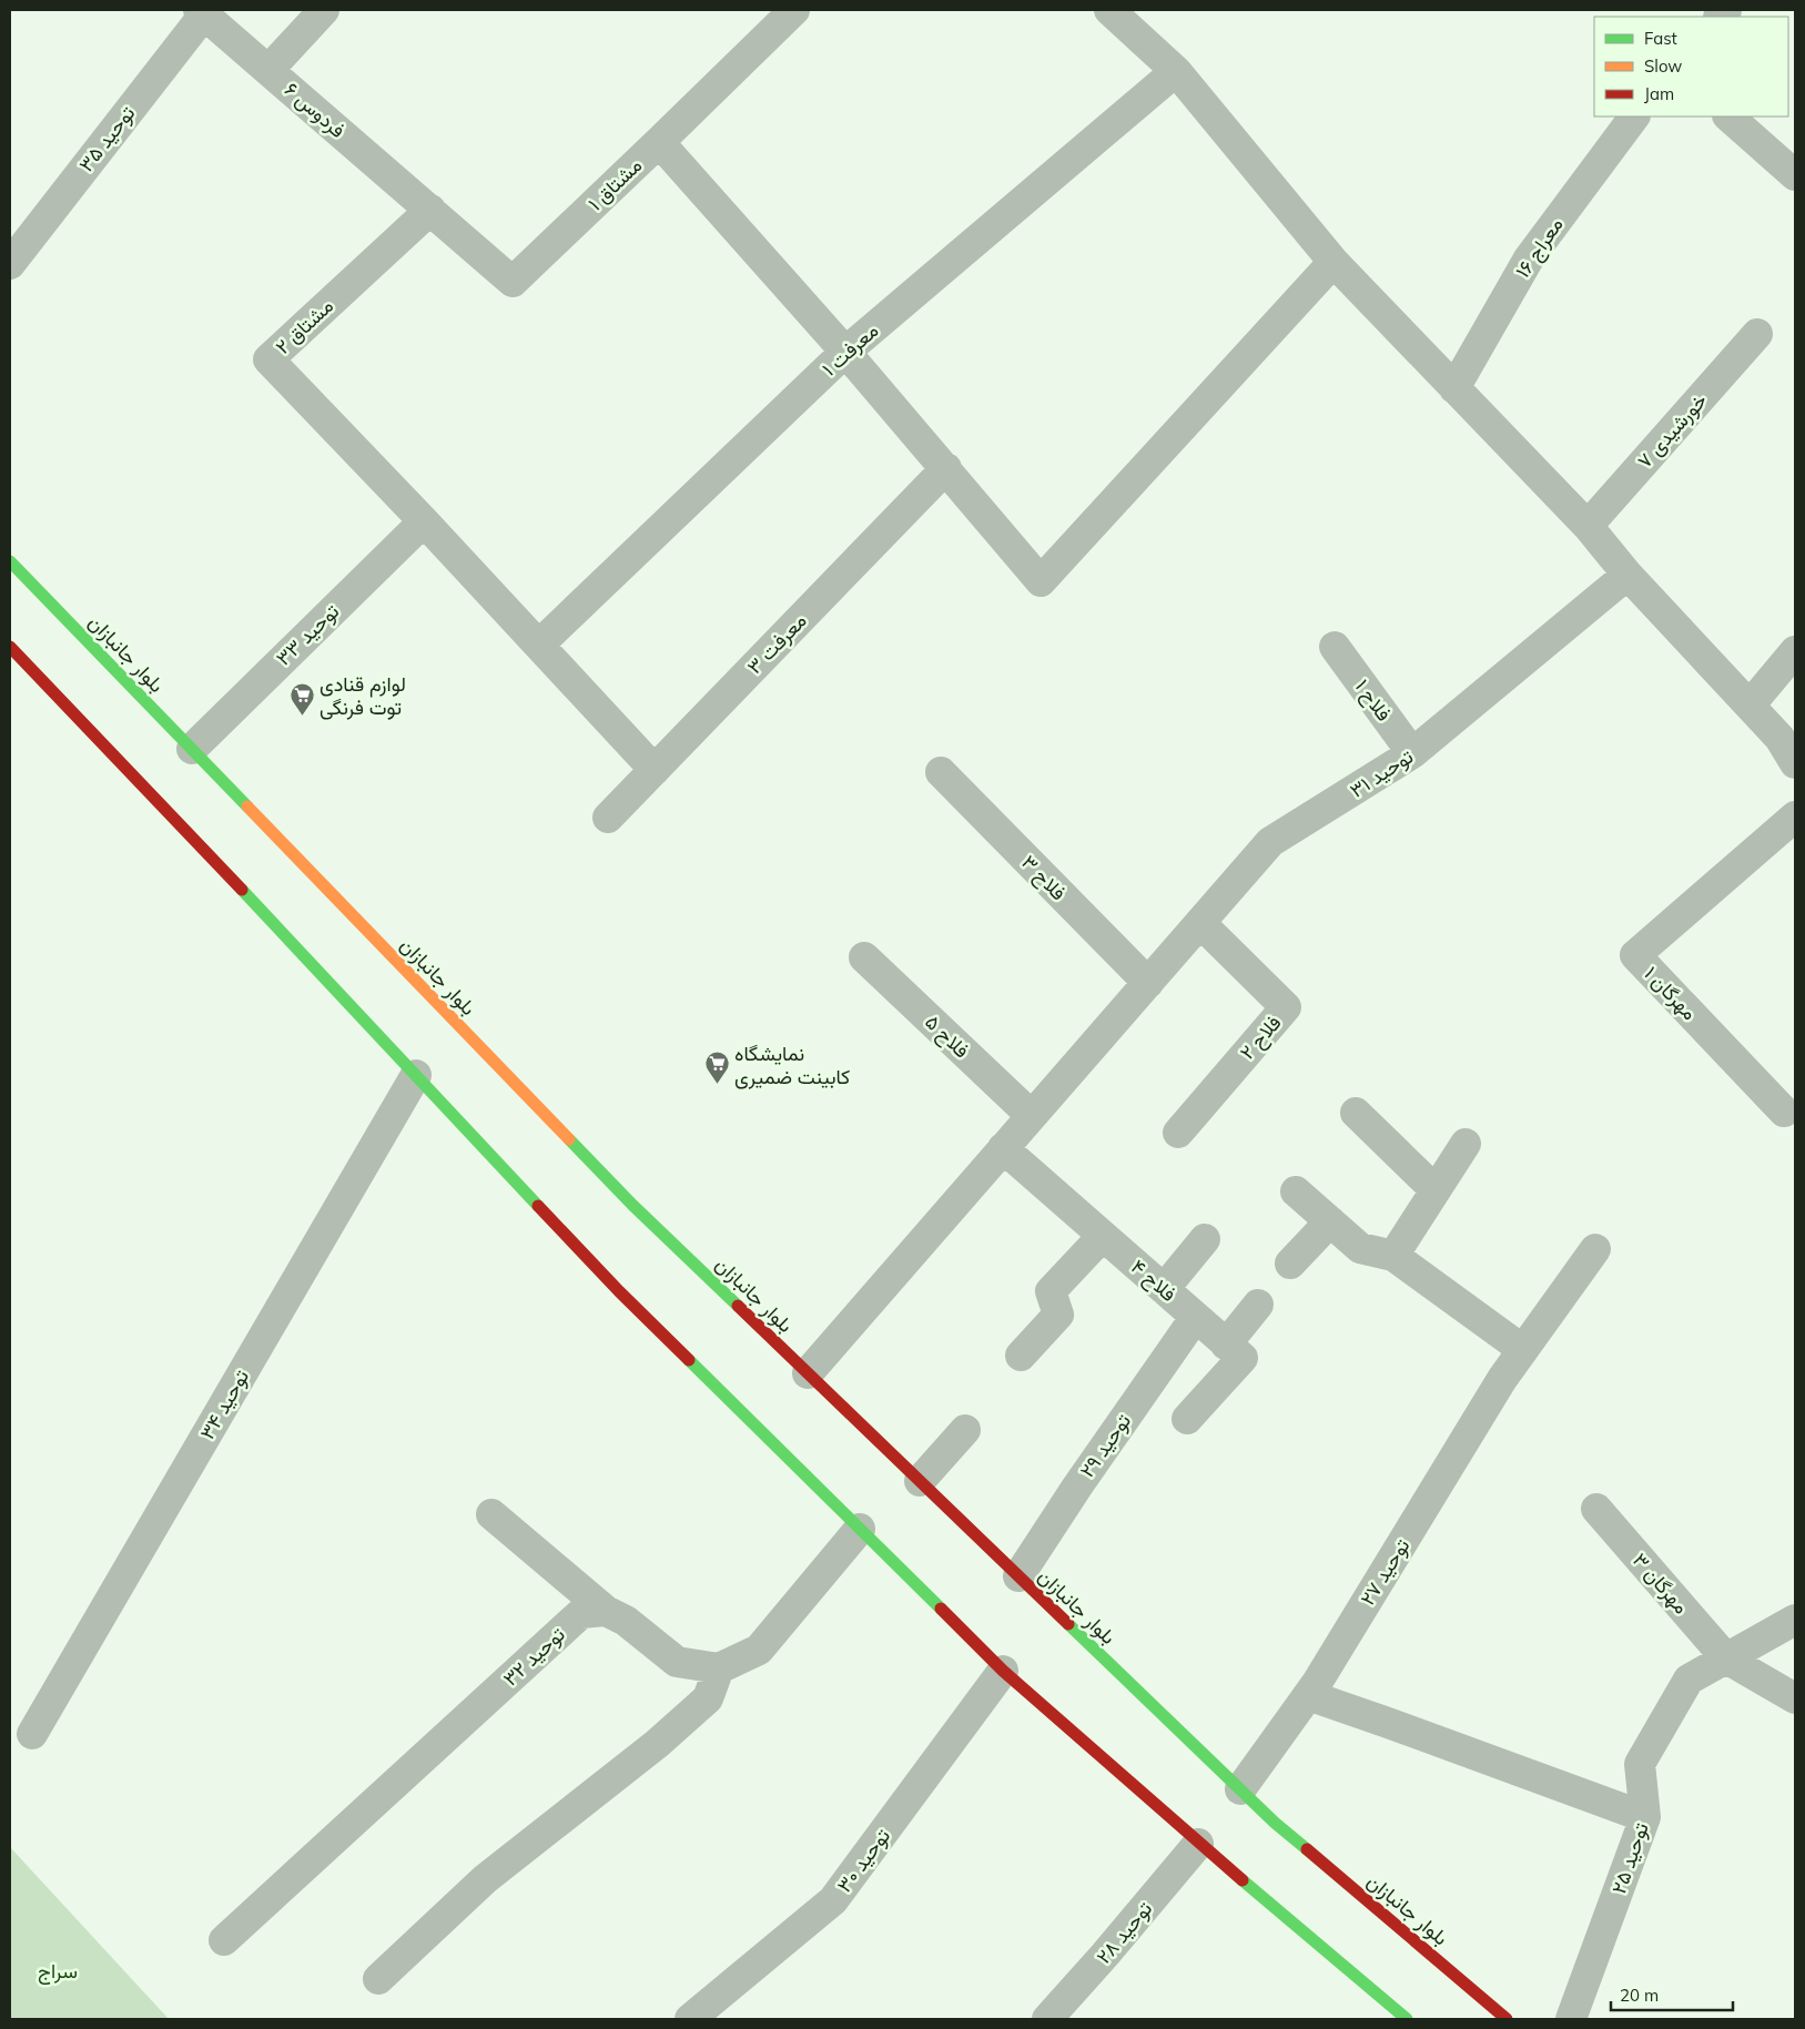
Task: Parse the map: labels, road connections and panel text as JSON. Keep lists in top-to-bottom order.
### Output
{
  "streets": {
    "highway": ["بلوار جانبازان"],
    "street": [
      "فردوس ۶",
      "توحید ۳۵",
      "مشتاق ۱",
      "معراج ۱۶",
      "مشتاق ۲",
      "معرفت ۱",
      "خورشیدی ۷",
      "توحید ۳۳",
      "معرفت ۳",
      "فلاح ۱",
      "توحید ۳۱",
      "فلاح ۳",
      "مهرگان ۱",
      "فلاح ۵",
      "فلاح ۲",
      "فلاح ۴",
      "توحید ۳۴",
      "توحید ۲۹",
      "توحید ۲۷",
      "مهرگان ۳",
      "توحید ۳۲",
      "توحید ۲۵",
      "توحید ۳۰",
      "توحید ۲۸"
    ]
  },
  "crossings": [
    ["فردوس ۶", "توحید ۳۵"],
    ["فردوس ۶", "مشتاق ۱"],
    ["فردوس ۶", "مشتاق ۲"],
    ["مشتاق ۱", "مشتاق ۲"],
    ["مشتاق ۲", "توحید ۳۳"],
    ["توحید ۳۳", "بلوار جانبازان"],
    ["بلوار جانبازان", "توحید ۳۱"],
    ["بلوار جانبازان", "توحید ۲۹"],
    ["بلوار جانبازان", "توحید ۲۷"],
    ["فلاح ۱", "توحید ۳۱"],
    ["توحید ۳۱", "فلاح ۳"],
    ["توحید ۳۱", "فلاح ۵"],
    ["توحید ۳۱", "فلاح ۲"],
    ["توحید ۳۱", "فلاح ۴"],
    ["فلاح ۴", "توحید ۲۹"],
    ["مهرگان ۳", "توحید ۲۵"]
  ],
  "parks": ["سراج"],
  "places": {
    "supermarket": ["لوازم قنادی توت فرنگی", "نمایشگاه کابینت ضمیری"]
  },
  "legend": ["Fast", "Slow", "Jam"],
  "scale_bar": "20 m"
}
